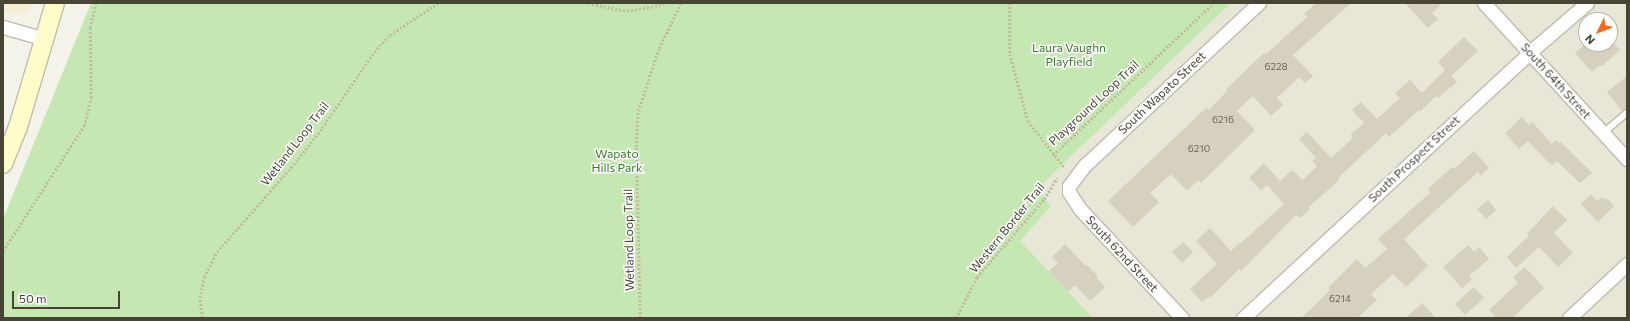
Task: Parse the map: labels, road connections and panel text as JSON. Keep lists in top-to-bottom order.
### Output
{
  "streets": {
    "street": [
      "South 64th Street",
      "South Wapato Street",
      "South Prospect Street",
      "South 62nd Street"
    ],
    "path": ["Playground Loop Trail", "Wetland Loop Trail", "Western Border Trail"]
  },
  "crossings": [
    ["South 64th Street", "South Prospect Street"],
    ["South Wapato Street", "South 62nd Street"]
  ],
  "parks": ["Laura Vaughn Playfield", "Wapato Hills Park"],
  "house_numbers": [
    "6228",
    "6216",
    "6210",
    "6214"
  ],
  "scale_bar": "50 m",
  "north": "bottom left"
}
